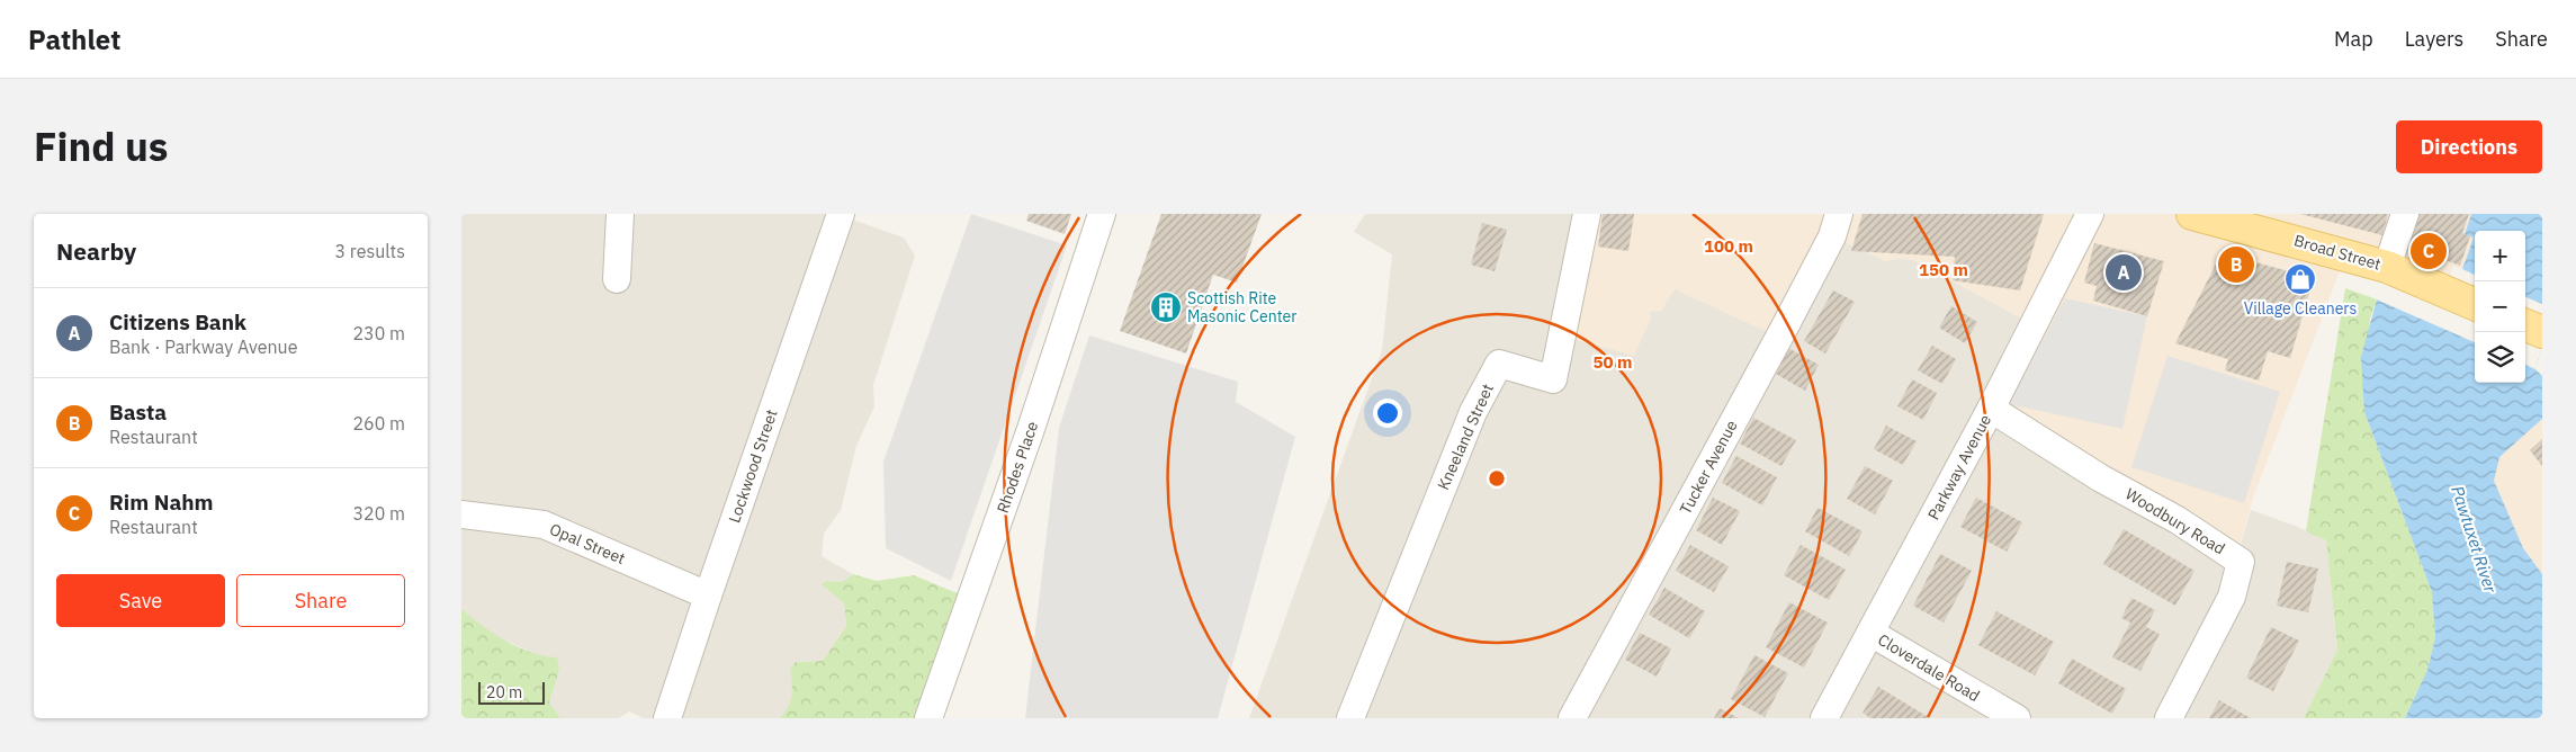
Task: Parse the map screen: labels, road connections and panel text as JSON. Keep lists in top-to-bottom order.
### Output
{
  "streets": {
    "main road": ["Broad Street"],
    "street": [
      "Kneeland Street",
      "Lockwood Street",
      "Rhodes Place",
      "Tucker Avenue",
      "Parkway Avenue",
      "Woodbury Road",
      "Opal Street",
      "Cloverdale Road"
    ]
  },
  "crossings": [
    ["Lockwood Street", "Opal Street"],
    ["Parkway Avenue", "Woodbury Road"],
    ["Parkway Avenue", "Cloverdale Road"]
  ],
  "water": ["Pawtuxet River"],
  "places": {
    "shop": ["Village Cleaners"],
    "building": ["Scottish Rite Masonic Center"]
  },
  "scale_bar": "20 m",
  "page": {
    "header": "Pathlet",
    "nav": ["Map", "Layers", "Share"],
    "title": "Find us",
    "buttons": [
      "Directions",
      ["Save", "Share"]
    ],
    "heading": ["Nearby", "3 results"],
    "map_buttons": ["+", "−"],
    "pins": ["C", "B", "A"],
    "list": [
      {
        "mark": "A",
        "name": "Citizens Bank",
        "note": "Bank · Parkway Avenue",
        "value": "230 m"
      },
      {
        "mark": "B",
        "name": "Basta",
        "note": "Restaurant",
        "value": "260 m"
      },
      {
        "mark": "C",
        "name": "Rim Nahm",
        "note": "Restaurant",
        "value": "320 m"
      }
    ],
    "scale": "20 m"
  },
  "rings": ["100 m", "150 m", "50 m"]
}
